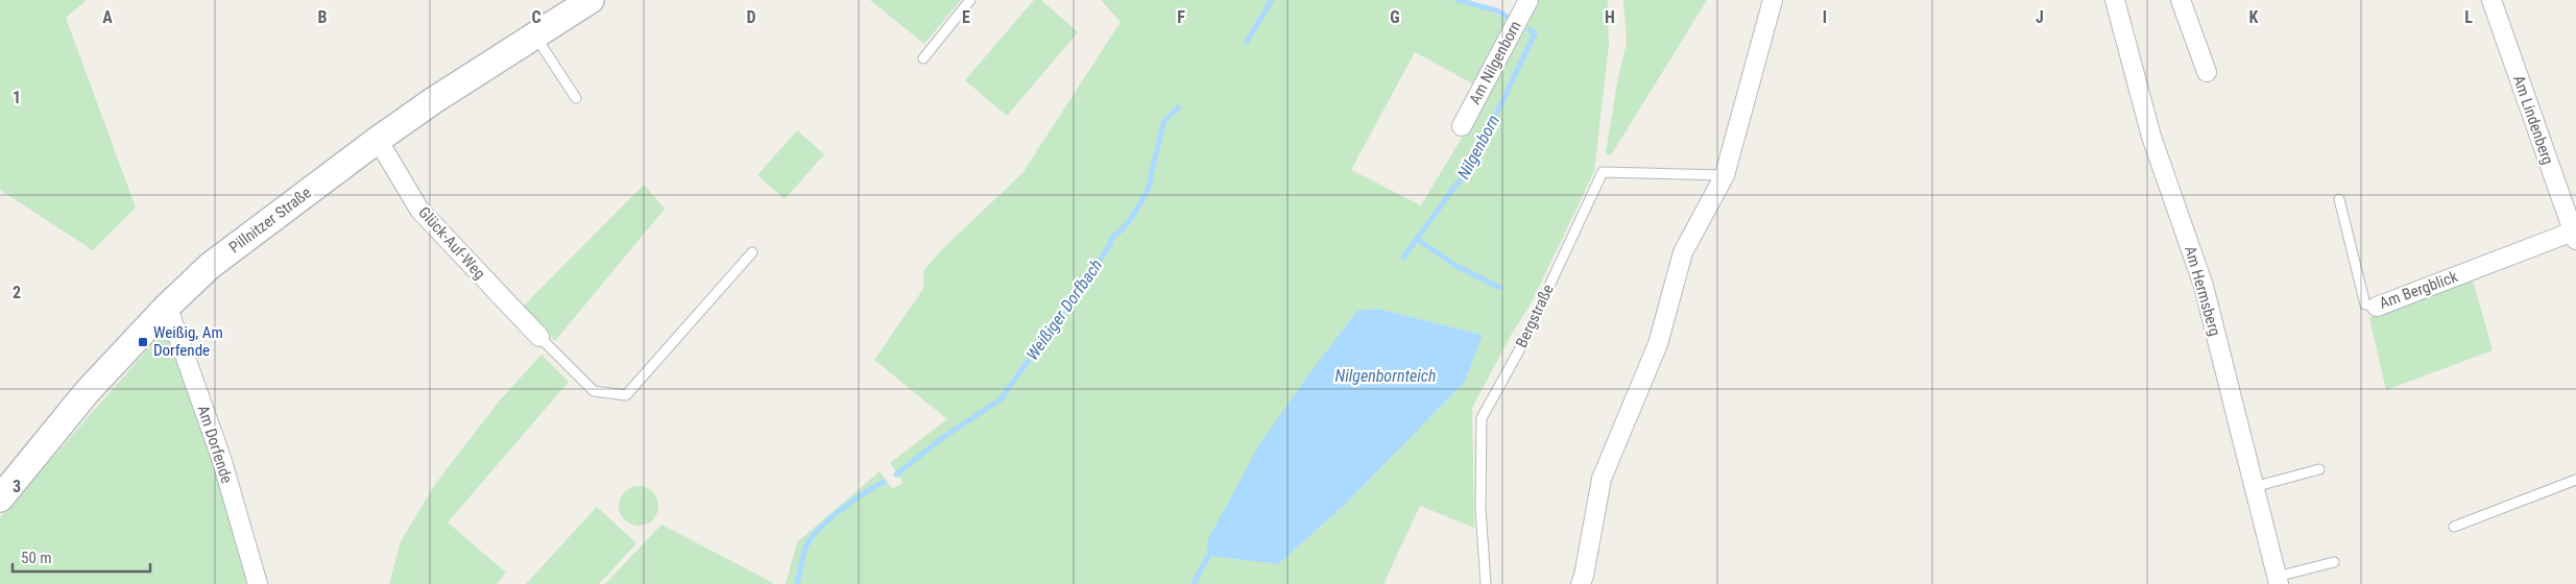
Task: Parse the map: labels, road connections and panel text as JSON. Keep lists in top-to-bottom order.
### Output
{
  "streets": {
    "street": [
      "Am Nilgenborn",
      "Am Lindenberg",
      "Pillnitzer Straße",
      "Glück-Auf-Weg",
      "Am Bergblick",
      "Am Hermsberg",
      "Am Dorfende"
    ],
    "lane": ["Bergstraße"]
  },
  "crossings": [
    ["Am Lindenberg", "Am Bergblick"],
    ["Pillnitzer Straße", "Glück-Auf-Weg"],
    ["Pillnitzer Straße", "Am Dorfende"]
  ],
  "water": ["Nilgenborn", "Weißiger Dorfbach", "Nilgenbornteich"],
  "places": {
    "transit": ["Weißig, Am Dorfende"]
  },
  "scale_bar": "50 m",
  "grid": {
    "columns": [
      "A",
      "B",
      "C",
      "D",
      "E",
      "F",
      "G",
      "H",
      "I",
      "J",
      "K",
      "L"
    ],
    "rows": ["1", "2", "3"]
  }
}
